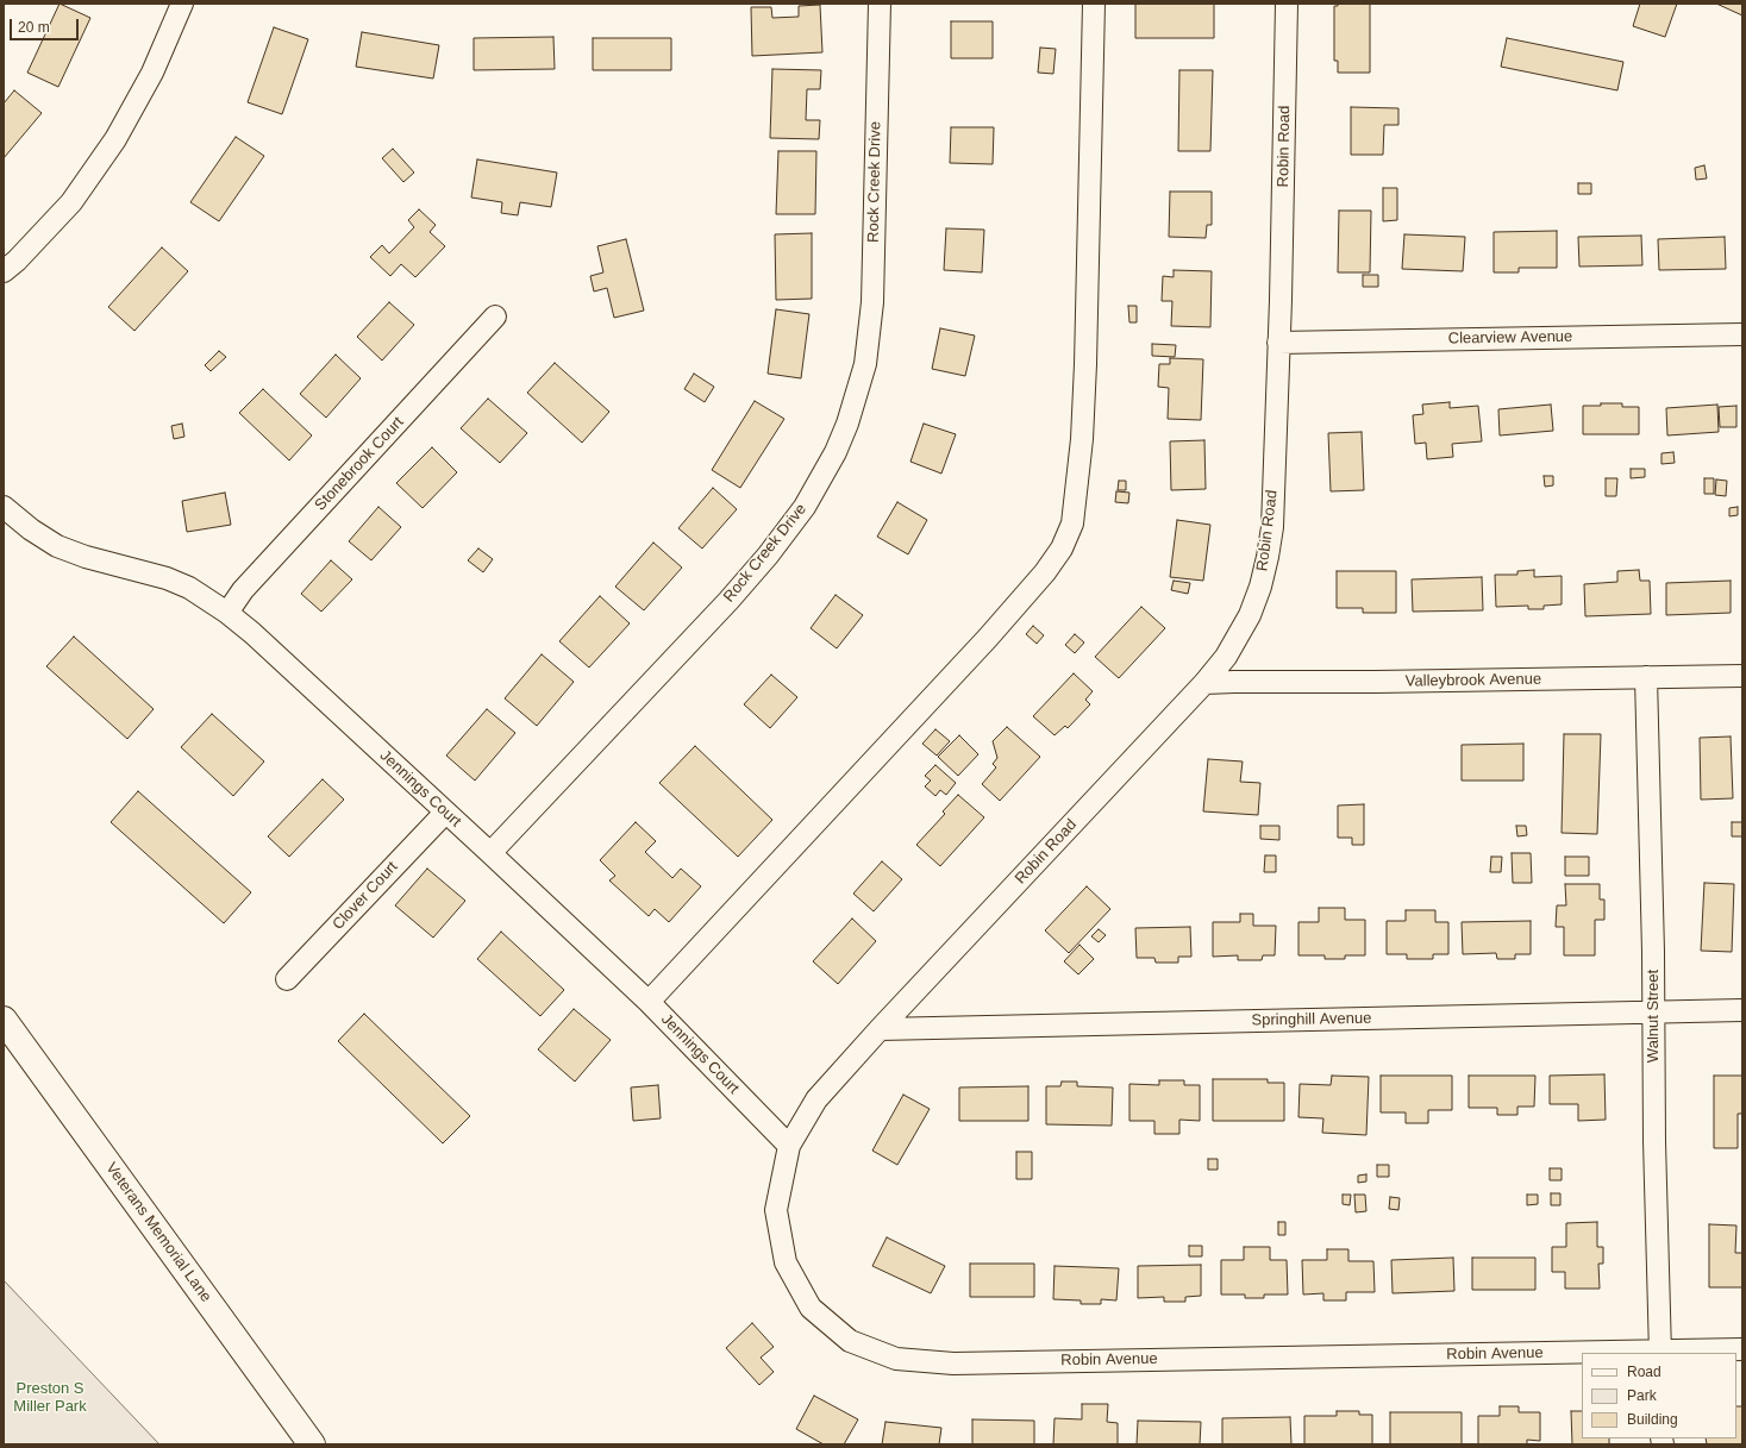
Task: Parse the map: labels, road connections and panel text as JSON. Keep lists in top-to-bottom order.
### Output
{
  "streets": {
    "main road": ["Veterans Memorial Lane"],
    "street": [
      "Robin Road",
      "Rock Creek Drive",
      "Clearview Avenue",
      "Stonebrook Court",
      "Valleybrook Avenue",
      "Jennings Court",
      "Clover Court",
      "Walnut Street",
      "Springhill Avenue",
      "Robin Avenue"
    ]
  },
  "crossings": [
    ["Robin Road", "Clearview Avenue"],
    ["Robin Road", "Valleybrook Avenue"],
    ["Robin Road", "Springhill Avenue"],
    ["Robin Road", "Robin Avenue"],
    ["Rock Creek Drive", "Jennings Court"],
    ["Stonebrook Court", "Jennings Court"],
    ["Valleybrook Avenue", "Walnut Street"],
    ["Jennings Court", "Clover Court"],
    ["Jennings Court", "Robin Avenue"],
    ["Walnut Street", "Springhill Avenue"],
    ["Walnut Street", "Robin Avenue"],
    ["Springhill Avenue", "Robin Avenue"]
  ],
  "parks": ["Preston S Miller Park"],
  "legend": ["Road", "Park", "Building"],
  "scale_bar": "20 m"
}
